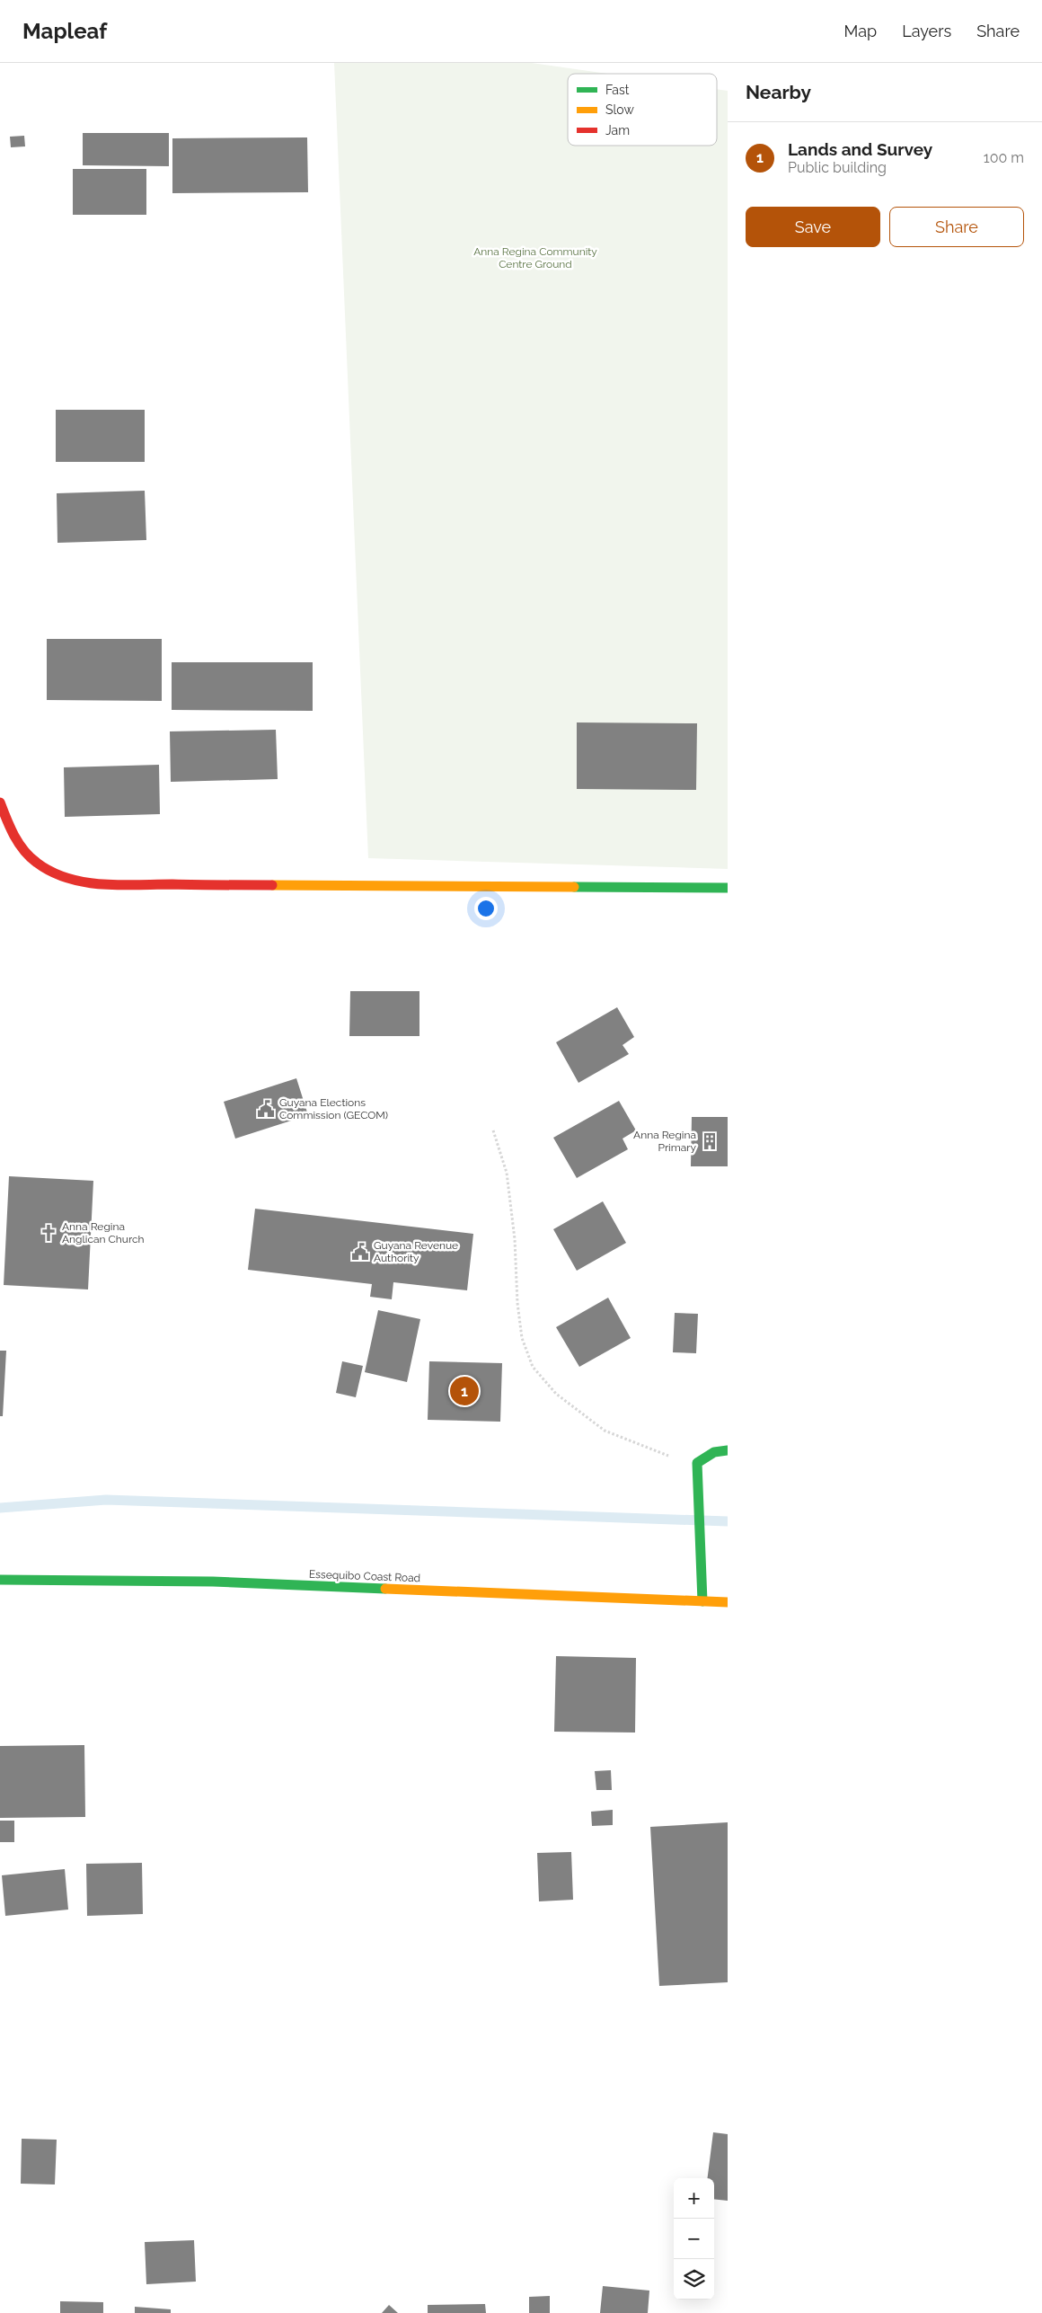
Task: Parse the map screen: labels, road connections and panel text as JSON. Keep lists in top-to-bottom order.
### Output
{
  "streets": {
    "street": ["Essequibo Coast Road"]
  },
  "parks": ["Anna Regina Community Centre Ground"],
  "places": {
    "public building": ["Guyana Elections Commission (GECOM)", "Guyana Revenue Authority"],
    "building": ["Anna Regina Primary"],
    "church": ["Anna Regina Anglican Church"]
  },
  "legend": ["Fast", "Slow", "Jam"],
  "page": {
    "header": "Mapleaf",
    "nav": ["Map", "Layers", "Share"],
    "heading": "Nearby",
    "list": [
      {
        "mark": "1",
        "name": "Lands and Survey",
        "note": "Public building",
        "value": "100 m"
      }
    ],
    "buttons": ["Save", "Share"],
    "pins": "1",
    "map_buttons": ["+", "−"]
  }
}
